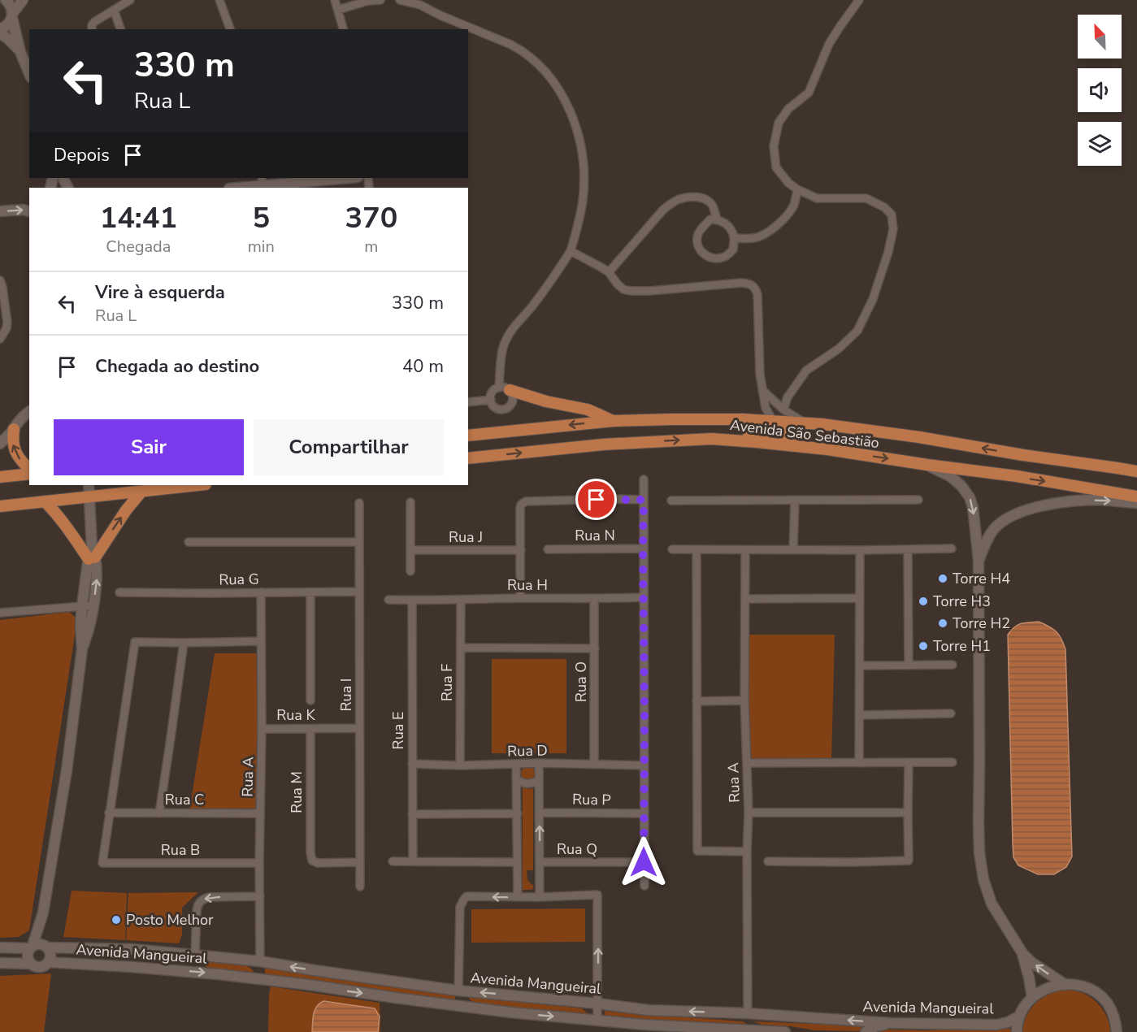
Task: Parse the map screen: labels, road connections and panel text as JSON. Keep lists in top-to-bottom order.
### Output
{
  "streets": {
    "main road": ["Avenida São Sebastião"],
    "street": [
      "Rua N",
      "Rua J",
      "Rua G",
      "Rua H",
      "Rua O",
      "Rua F",
      "Rua I",
      "Rua K",
      "Rua E",
      "Rua D",
      "Rua A",
      "Rua M",
      "Rua C",
      "Rua P",
      "Rua Q",
      "Rua B",
      "Avenida Mangueiral"
    ]
  },
  "crossings": [
    ["Rua G", "Rua I"],
    ["Rua G", "Rua A"],
    ["Rua H", "Rua O"],
    ["Rua H", "Rua F"],
    ["Rua H", "Rua E"],
    ["Rua O", "Rua D"],
    ["Rua F", "Rua D"],
    ["Rua I", "Rua K"],
    ["Rua I", "Rua M"],
    ["Rua K", "Rua A"],
    ["Rua K", "Rua M"],
    ["Rua E", "Rua D"],
    ["Rua A", "Rua C"],
    ["Rua A", "Rua B"],
    ["Rua A", "Avenida Mangueiral"],
    ["Rua C", "Rua B"]
  ],
  "places": [
    "Torre H4",
    "Torre H3",
    "Torre H2",
    "Torre H1",
    "Posto Melhor"
  ],
  "north": "top left",
  "page": {
    "turn": ["330 m", "Rua L"],
    "then": "Depois",
    "eta": [
      "14:41",
      "Chegada",
      "5",
      "min",
      "370",
      "m"
    ],
    "list": [
      {
        "name": "Vire à esquerda",
        "note": "Rua L",
        "value": "330 m"
      },
      {
        "name": "Chegada ao destino",
        "value": "40 m"
      }
    ],
    "buttons": ["Sair", "Compartilhar"]
  }
}
